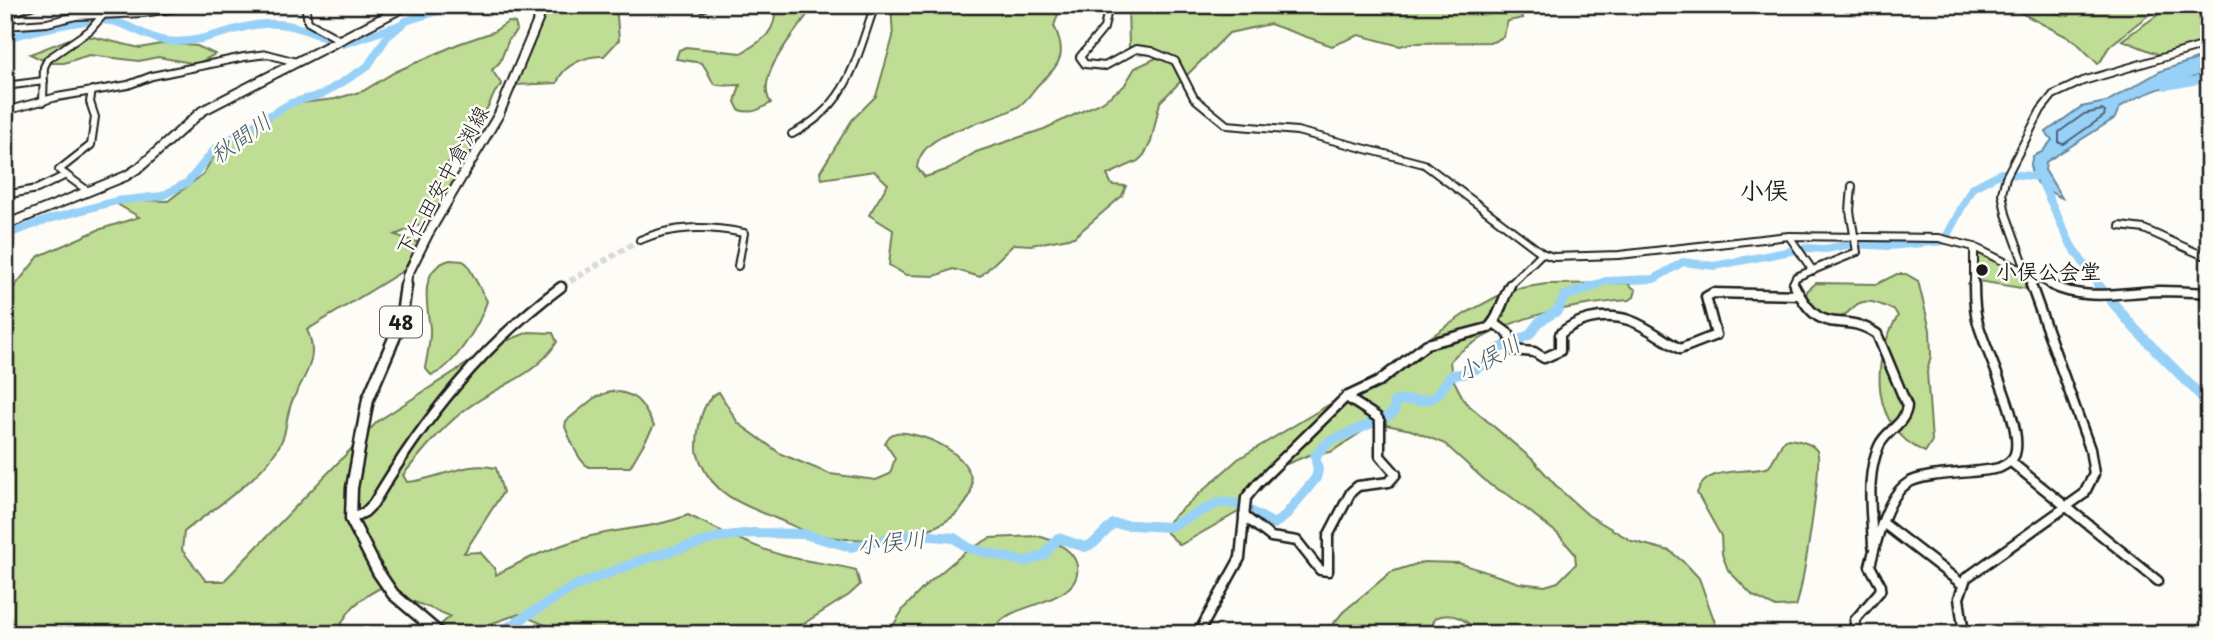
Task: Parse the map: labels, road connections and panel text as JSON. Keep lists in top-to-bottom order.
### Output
{
  "streets": {
    "main road": ["下仁田安中倉渕線", "48"]
  },
  "districts": ["小俣"],
  "water": ["秋間川", "小俣川"],
  "places": ["小俣公会堂"]
}
